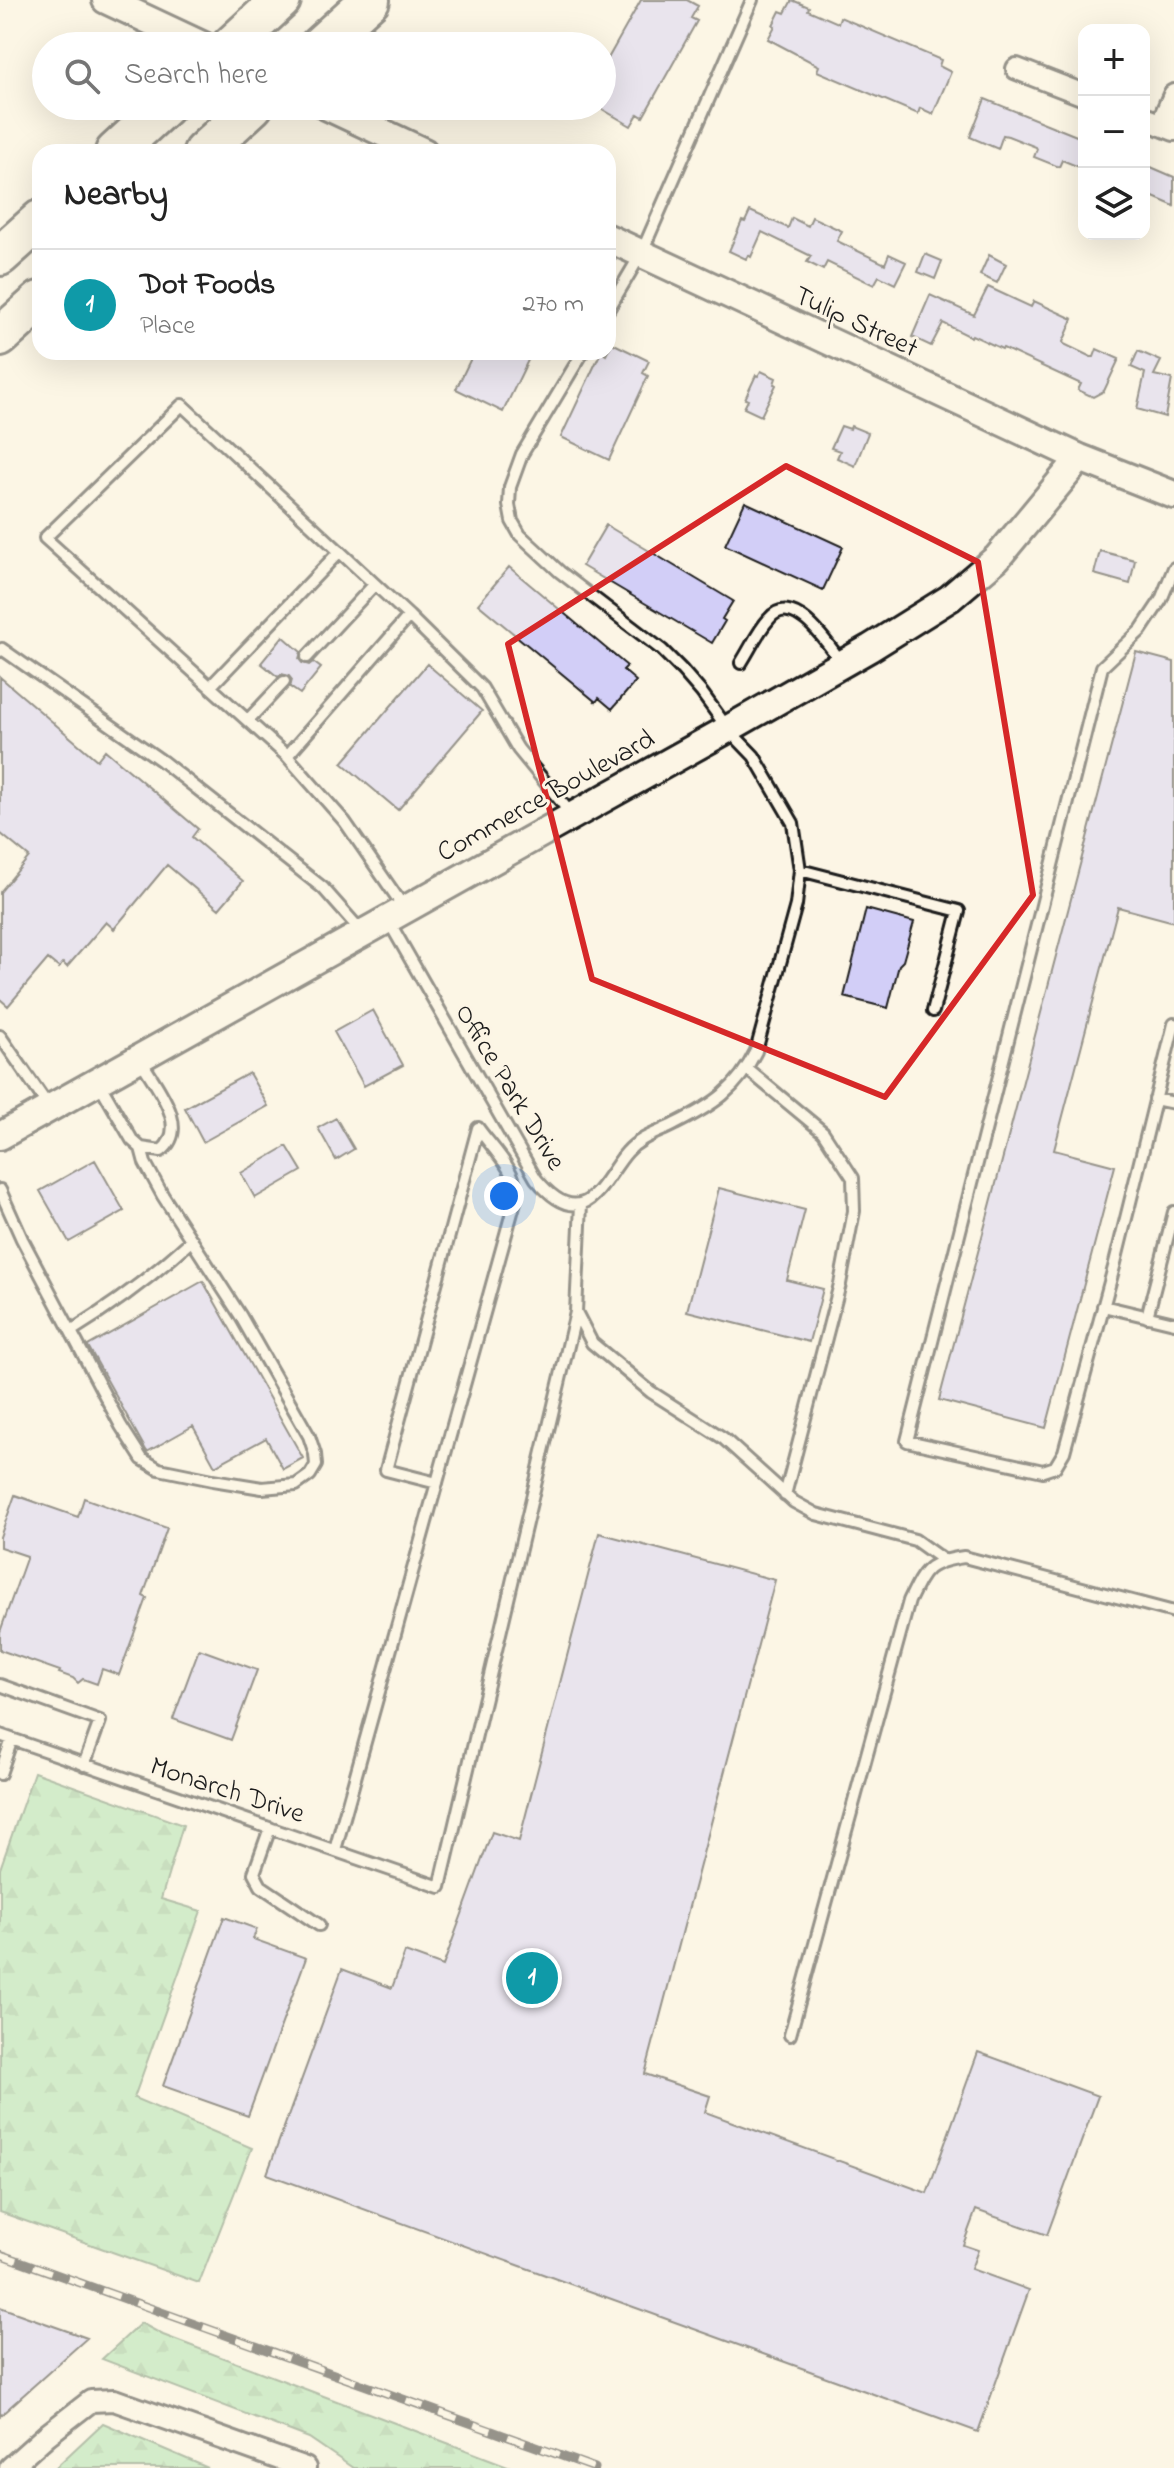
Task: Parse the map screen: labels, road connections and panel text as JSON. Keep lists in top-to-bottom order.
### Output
{
  "streets": {
    "street": ["Tulip Street", "Commerce Boulevard"],
    "lane": ["Office Park Drive", "Monarch Drive"]
  },
  "crossings": [
    ["Tulip Street", "Commerce Boulevard"],
    ["Commerce Boulevard", "Office Park Drive"]
  ],
  "page": {
    "map_buttons": ["+", "−"],
    "search": "Search here",
    "heading": "Nearby",
    "list": [
      {
        "mark": "1",
        "name": "Dot Foods",
        "note": "Place",
        "value": "270 m"
      }
    ],
    "pins": "1"
  }
}
